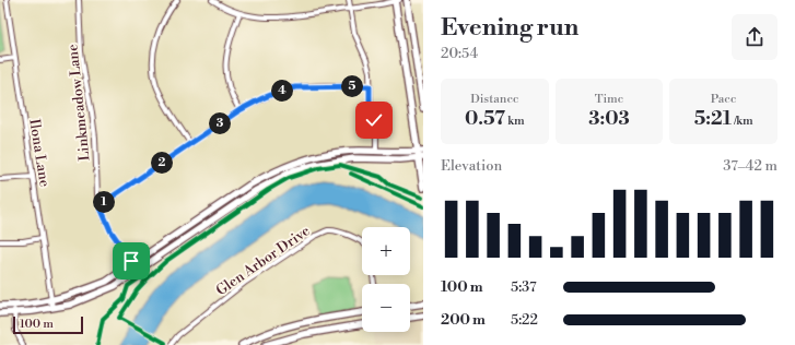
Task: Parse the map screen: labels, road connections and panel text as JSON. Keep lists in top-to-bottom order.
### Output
{
  "streets": {
    "street": ["Linkmeadow Lane", "Ilona Lane", "Glen Arbor Drive"]
  },
  "scale_bar": "100 m",
  "page": {
    "heading": ["Evening run", "20:54"],
    "stats": [
      ["Distance", "0.57 km"],
      ["Time", "3:03"],
      ["Pace", "5:21 /km"]
    ],
    "pins": [
      "5",
      "4",
      "3",
      "2",
      "1"
    ],
    "chart": ["Elevation", "37–42 m"],
    "map_buttons": ["+", "−"],
    "list": [
      {
        "name": "100 m",
        "note": "5:37"
      },
      {
        "name": "200 m",
        "note": "5:22"
      }
    ],
    "scale": "100 m"
  }
}
